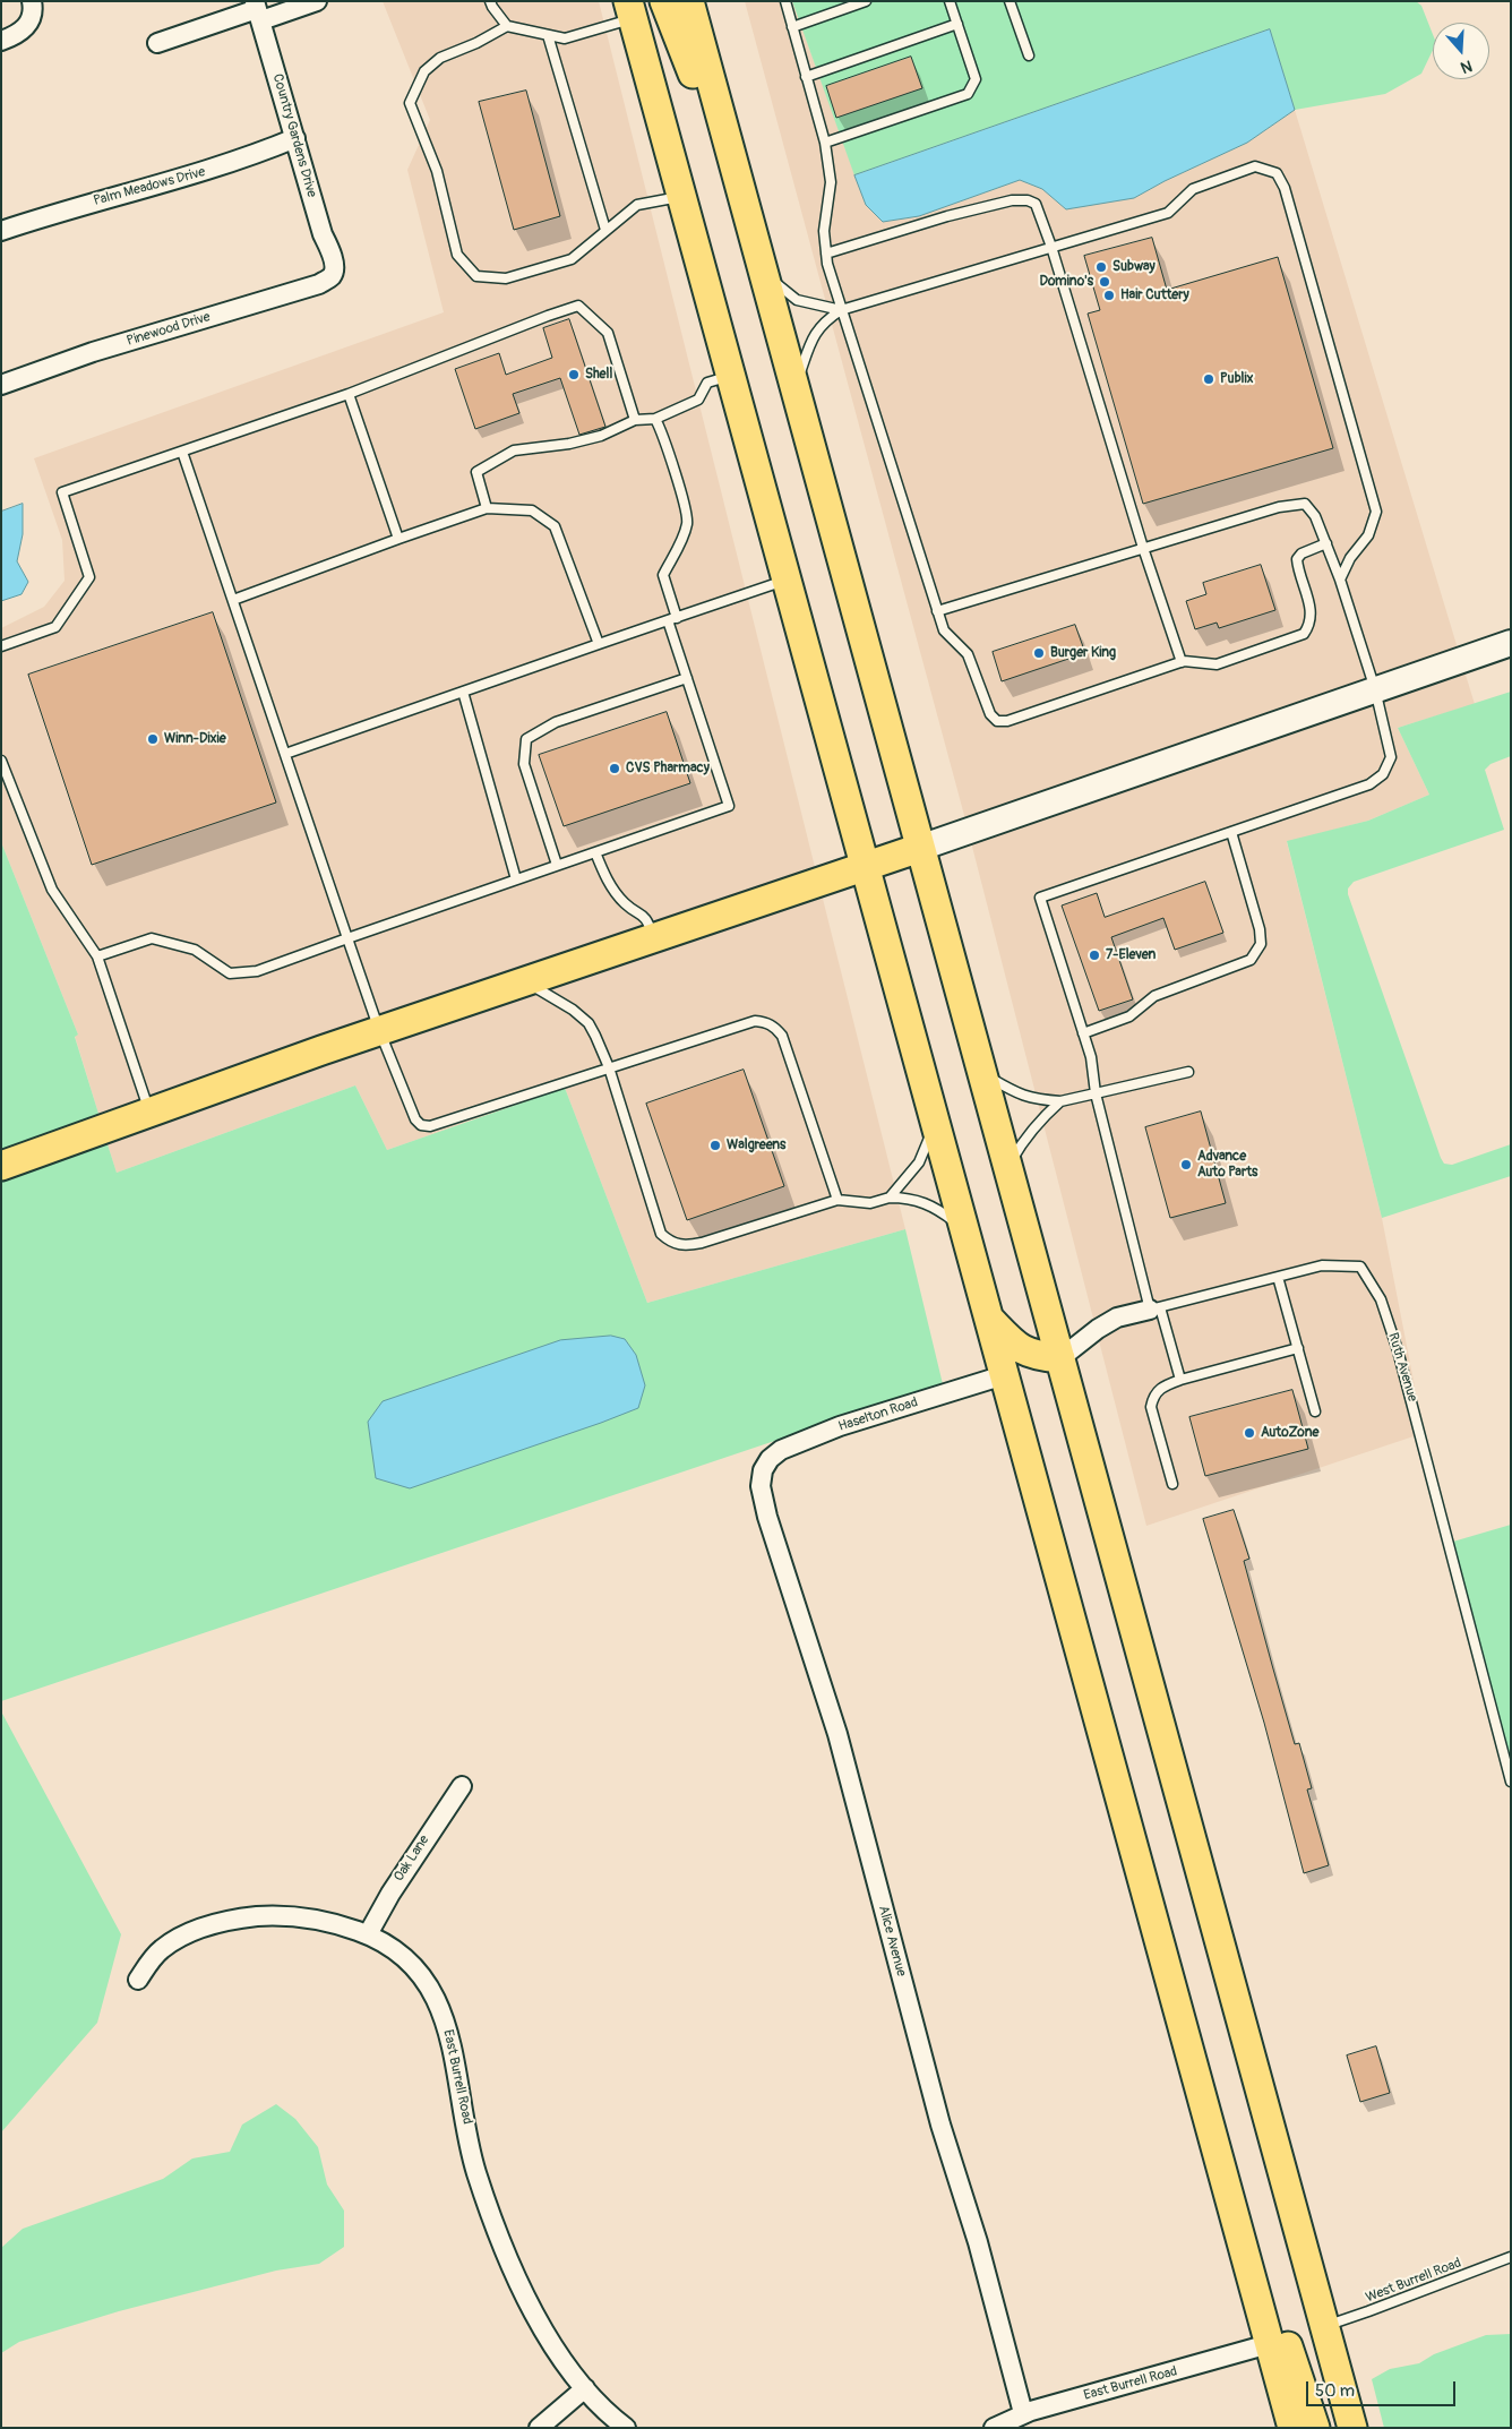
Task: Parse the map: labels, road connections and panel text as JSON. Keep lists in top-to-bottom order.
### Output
{
  "streets": {
    "street": [
      "Country Gardens Drive",
      "Palm Meadows Drive",
      "Pinewood Drive",
      "Ruth Avenue",
      "Haselton Road",
      "Oak Lane",
      "Alice Avenue",
      "East Burrell Road"
    ],
    "lane": ["West Burrell Road"]
  },
  "crossings": [
    ["Country Gardens Drive", "Palm Meadows Drive"],
    ["Country Gardens Drive", "Pinewood Drive"],
    ["Haselton Road", "Alice Avenue"],
    ["Oak Lane", "East Burrell Road"],
    ["Alice Avenue", "East Burrell Road"]
  ],
  "places": [
    "Subway",
    "Domino's",
    "Hair Cuttery",
    "Shell",
    "Publix",
    "Burger King",
    "Winn-Dixie",
    "CVS Pharmacy",
    "7-Eleven",
    "Walgreens",
    "Advance Auto Parts",
    "AutoZone"
  ],
  "scale_bar": "50 m",
  "north": "bottom"
}
